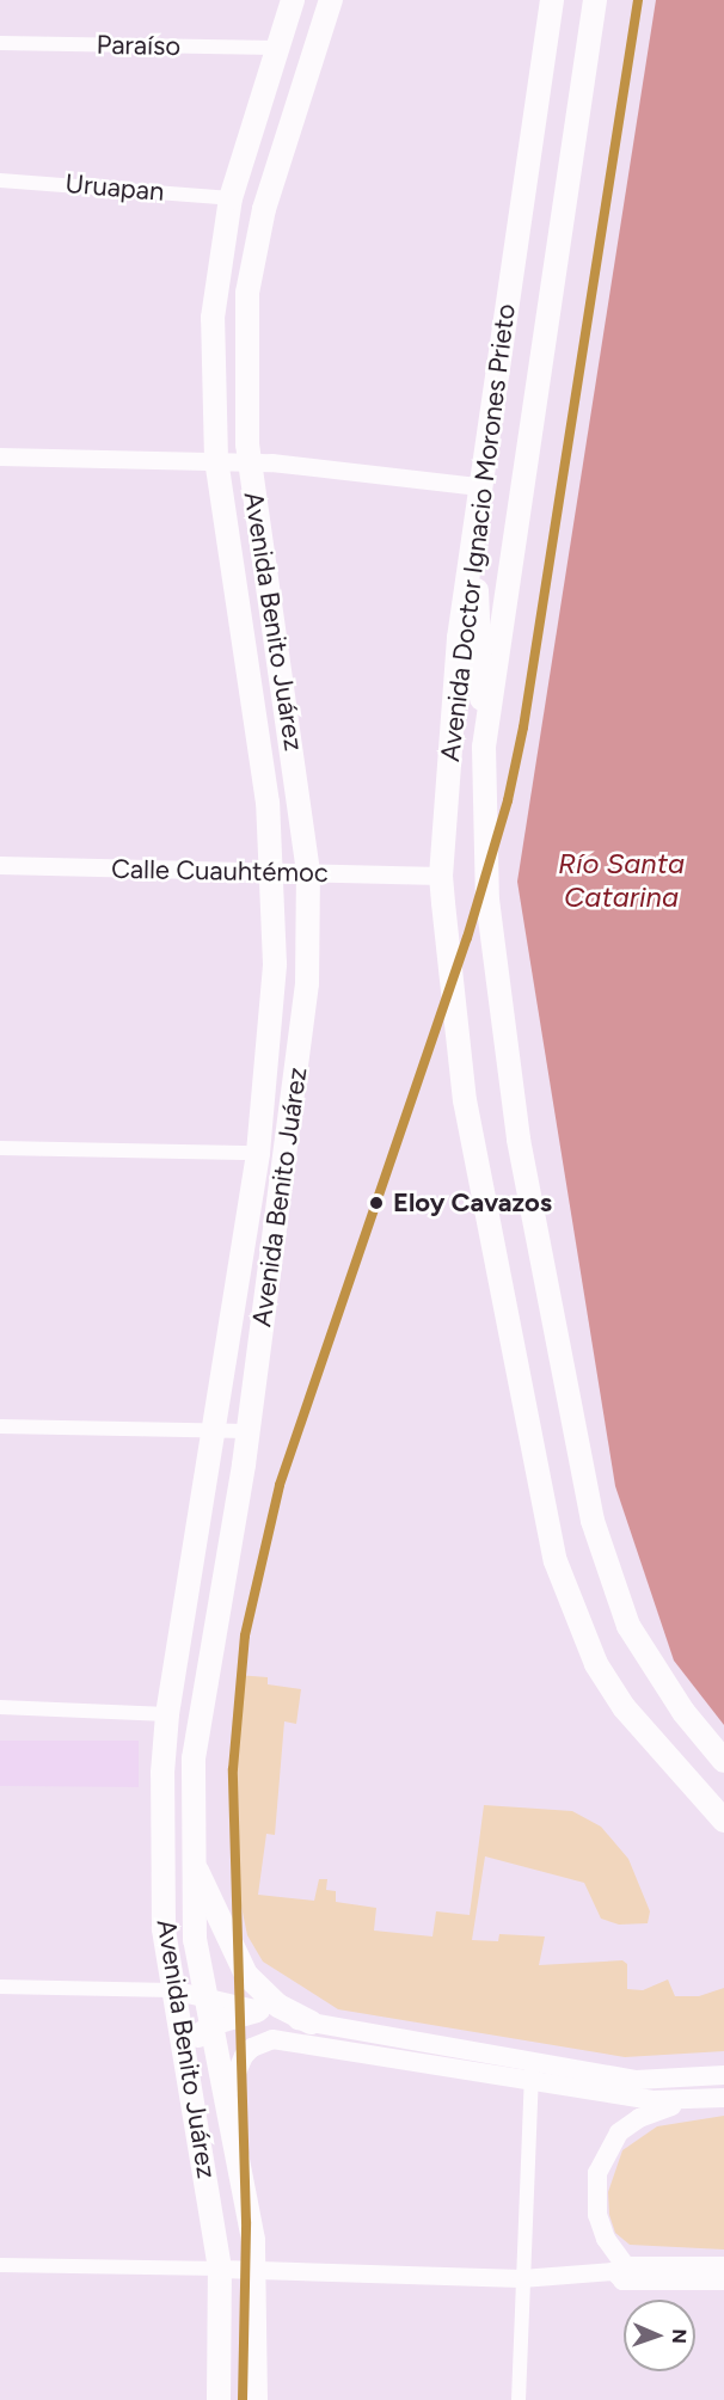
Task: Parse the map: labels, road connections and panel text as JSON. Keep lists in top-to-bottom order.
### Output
{
  "streets": {
    "main road": ["Avenida Doctor Ignacio Morones Prieto", "Avenida Benito Juárez"],
    "street": ["Paraíso", "Uruapan", "Calle Cuauhtémoc"]
  },
  "crossings": [
    ["Paraíso", "Avenida Benito Juárez"],
    ["Uruapan", "Avenida Benito Juárez"],
    ["Avenida Doctor Ignacio Morones Prieto", "Calle Cuauhtémoc"],
    ["Avenida Benito Juárez", "Calle Cuauhtémoc"]
  ],
  "water": ["Río Santa Catarina"],
  "places": ["Eloy Cavazos"],
  "north": "right"
}
